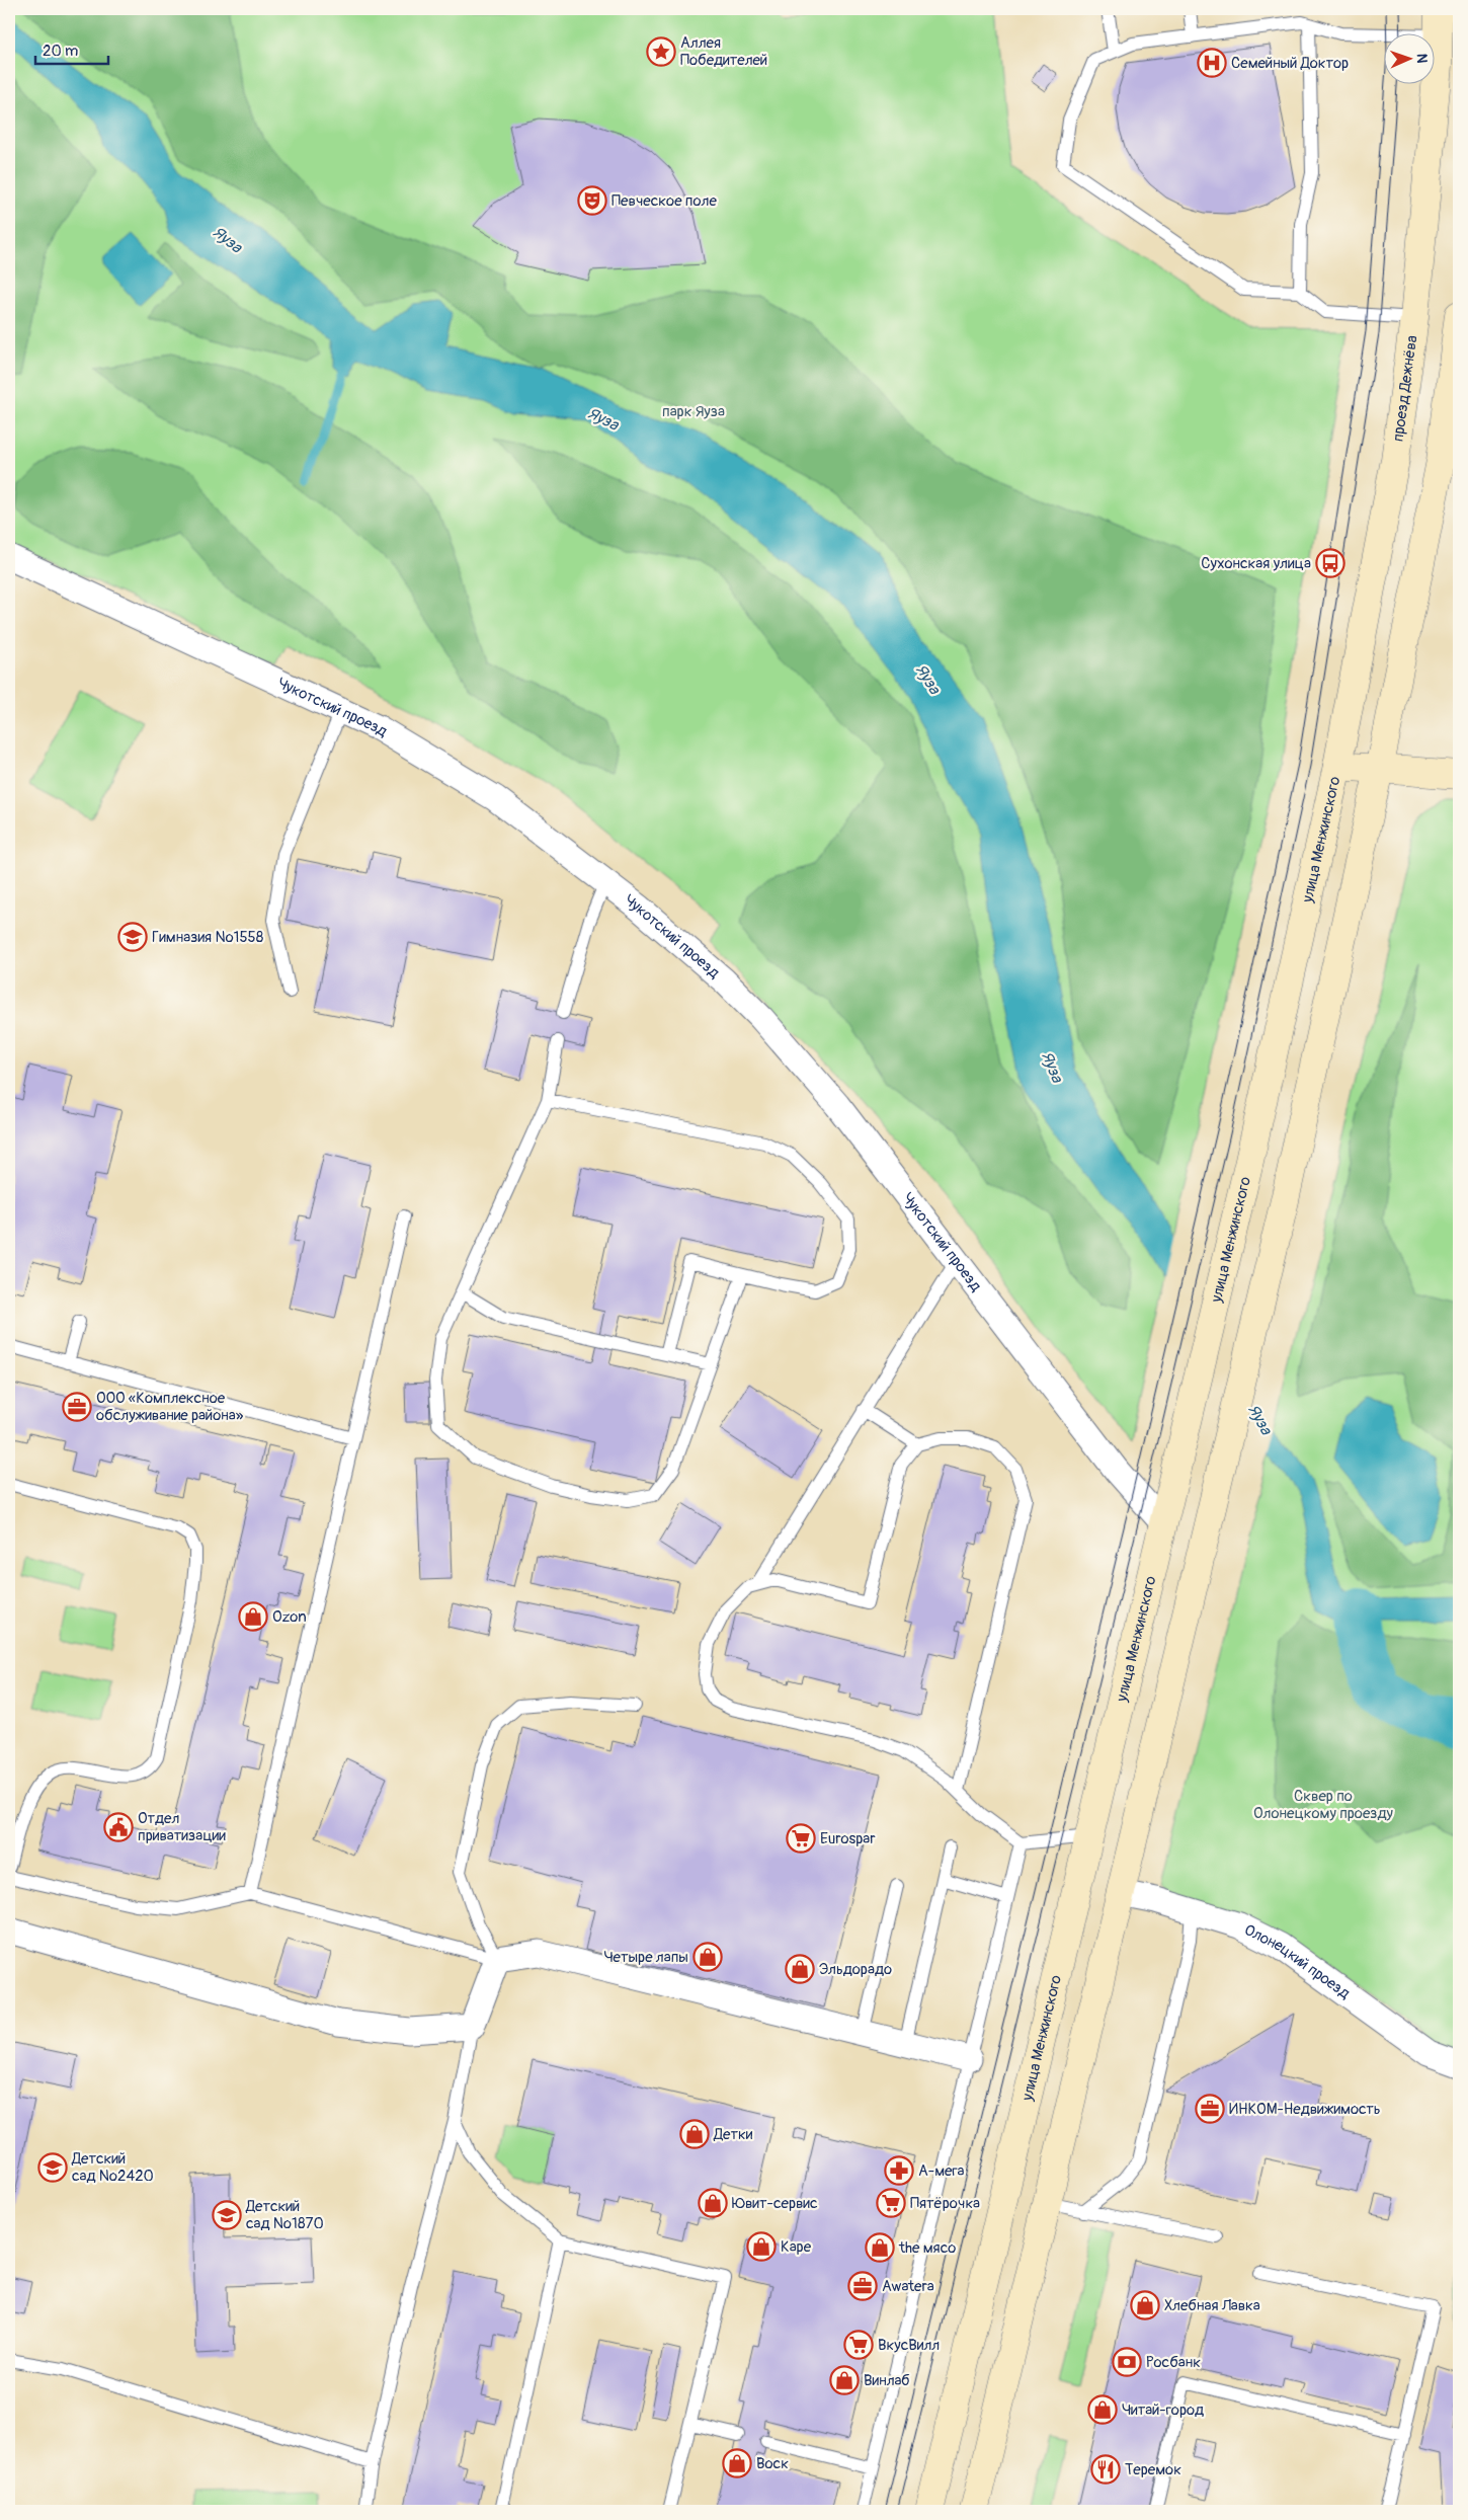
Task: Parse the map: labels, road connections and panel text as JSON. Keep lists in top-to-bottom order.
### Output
{
  "streets": {
    "main road": ["проезд Дежнёва", "улица Менжинского"],
    "street": ["Чукотский проезд", "Олонецкий проезд"]
  },
  "crossings": [
    ["проезд Дежнёва", "улица Менжинского"],
    ["Чукотский проезд", "улица Менжинского"]
  ],
  "water": ["Яуза"],
  "parks": ["парк Яуза", "Сквер по Олонецкому проезду"],
  "places": {
    "place": ["Аллея Победителей"],
    "hospital": ["Семейный Доктор"],
    "theatre": ["Певческое поле"],
    "bus stop": ["Сухонская улица"],
    "school or university": ["Гимназия №1558", "Детский сад №2420", "Детский сад №1870"],
    "office": ["ООО «Комплексное обслуживание района»", "ИНКОМ-Недвижимость", "Awatera"],
    "shop": [
      "Ozon",
      "Четыре лапы",
      "Эльдорадо",
      "Детки",
      "Ювит-сервис",
      "Каре",
      "the мясо",
      "Хлебная Лавка",
      "Винлаб",
      "Читай-город",
      "Воск"
    ],
    "public building": ["Отдел приватизации"],
    "supermarket": ["Eurospar", "Пятёрочка", "ВкусВилл"],
    "pharmacy": ["А-мега"],
    "bank": ["Росбанк"],
    "restaurant": ["Теремок"]
  },
  "scale_bar": "20 m",
  "north": "right"
}
